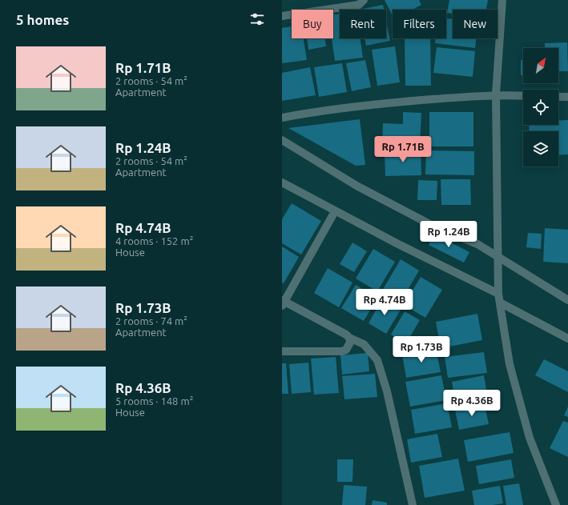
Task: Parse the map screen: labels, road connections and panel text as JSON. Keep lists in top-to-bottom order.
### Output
{
  "north": "top right",
  "page": {
    "heading": "5 homes",
    "chip": [
      "Buy",
      "Rent",
      "Filters",
      "New"
    ],
    "list": [
      {
        "name": "Rp 1.71B",
        "note": "2 rooms · 54 m² · Apartment"
      },
      {
        "name": "Rp 1.24B",
        "note": "2 rooms · 54 m² · Apartment"
      },
      {
        "name": "Rp 4.74B",
        "note": "4 rooms · 152 m² · House"
      },
      {
        "name": "Rp 1.73B",
        "note": "2 rooms · 74 m² · Apartment"
      },
      {
        "name": "Rp 4.36B",
        "note": "5 rooms · 148 m² · House"
      }
    ],
    "price": [
      "Rp 1.71B",
      "Rp 1.24B",
      "Rp 4.74B",
      "Rp 1.73B",
      "Rp 4.36B"
    ]
  }
}
